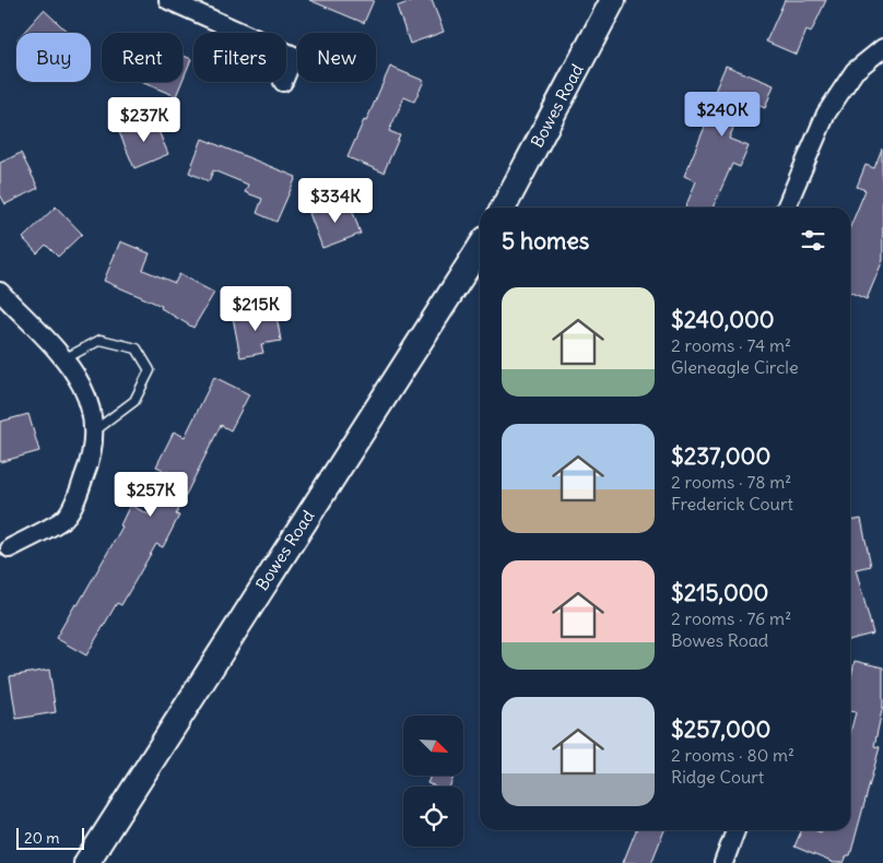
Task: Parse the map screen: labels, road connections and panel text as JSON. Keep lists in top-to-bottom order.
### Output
{
  "streets": {
    "main road": ["Bowes Road"]
  },
  "scale_bar": "20 m",
  "north": "bottom right",
  "page": {
    "chip": [
      "Buy",
      "Rent",
      "Filters",
      "New"
    ],
    "price": [
      "$240K",
      "$237K",
      "$334K",
      "$215K",
      "$257K"
    ],
    "heading": "5 homes",
    "list": [
      {
        "name": "$240,000",
        "note": "2 rooms · 74 m² · Gleneagle Circle"
      },
      {
        "name": "$237,000",
        "note": "2 rooms · 78 m² · Frederick Court"
      },
      {
        "name": "$215,000",
        "note": "2 rooms · 76 m² · Bowes Road"
      },
      {
        "name": "$257,000",
        "note": "2 rooms · 80 m² · Ridge Court"
      }
    ],
    "scale": "20 m"
  }
}
